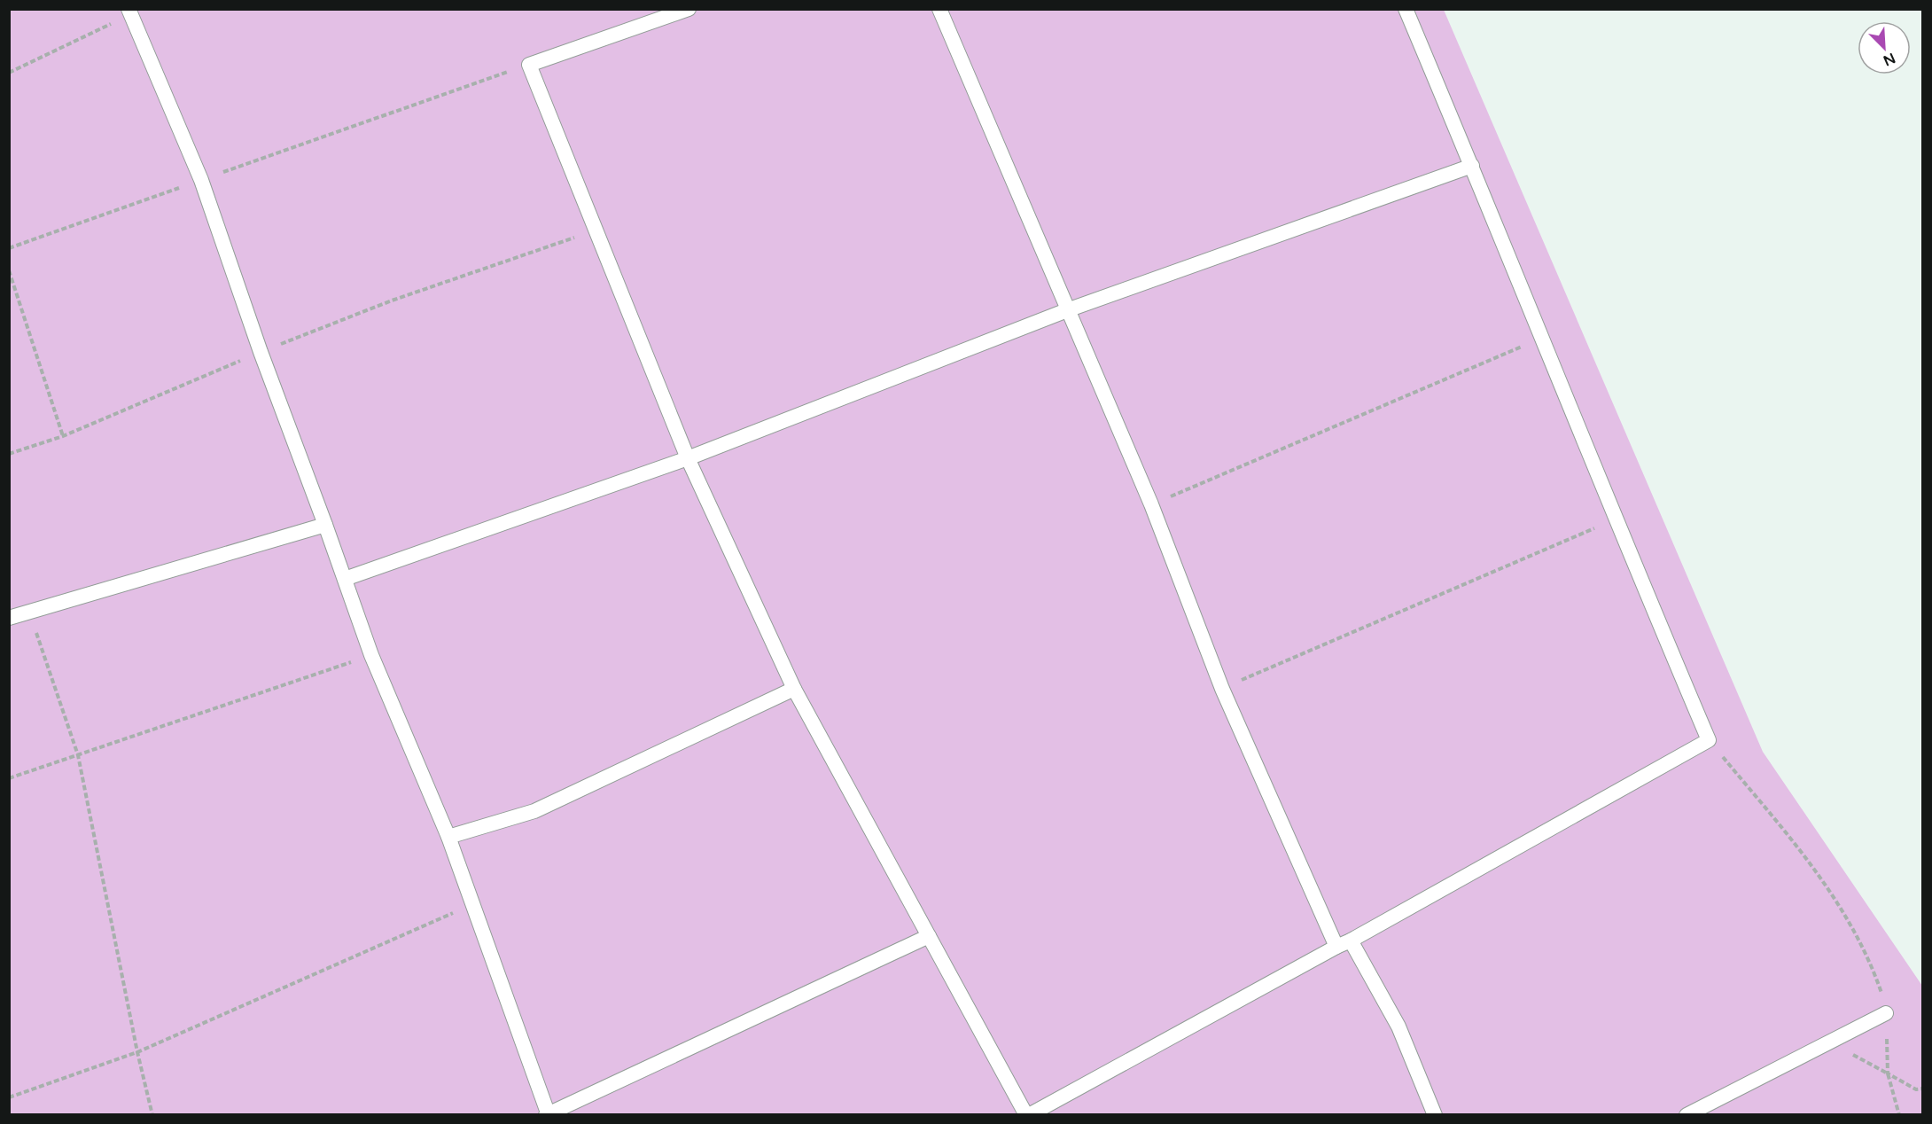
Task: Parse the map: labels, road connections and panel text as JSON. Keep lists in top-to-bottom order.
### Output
{
  "north": "bottom right"
}
